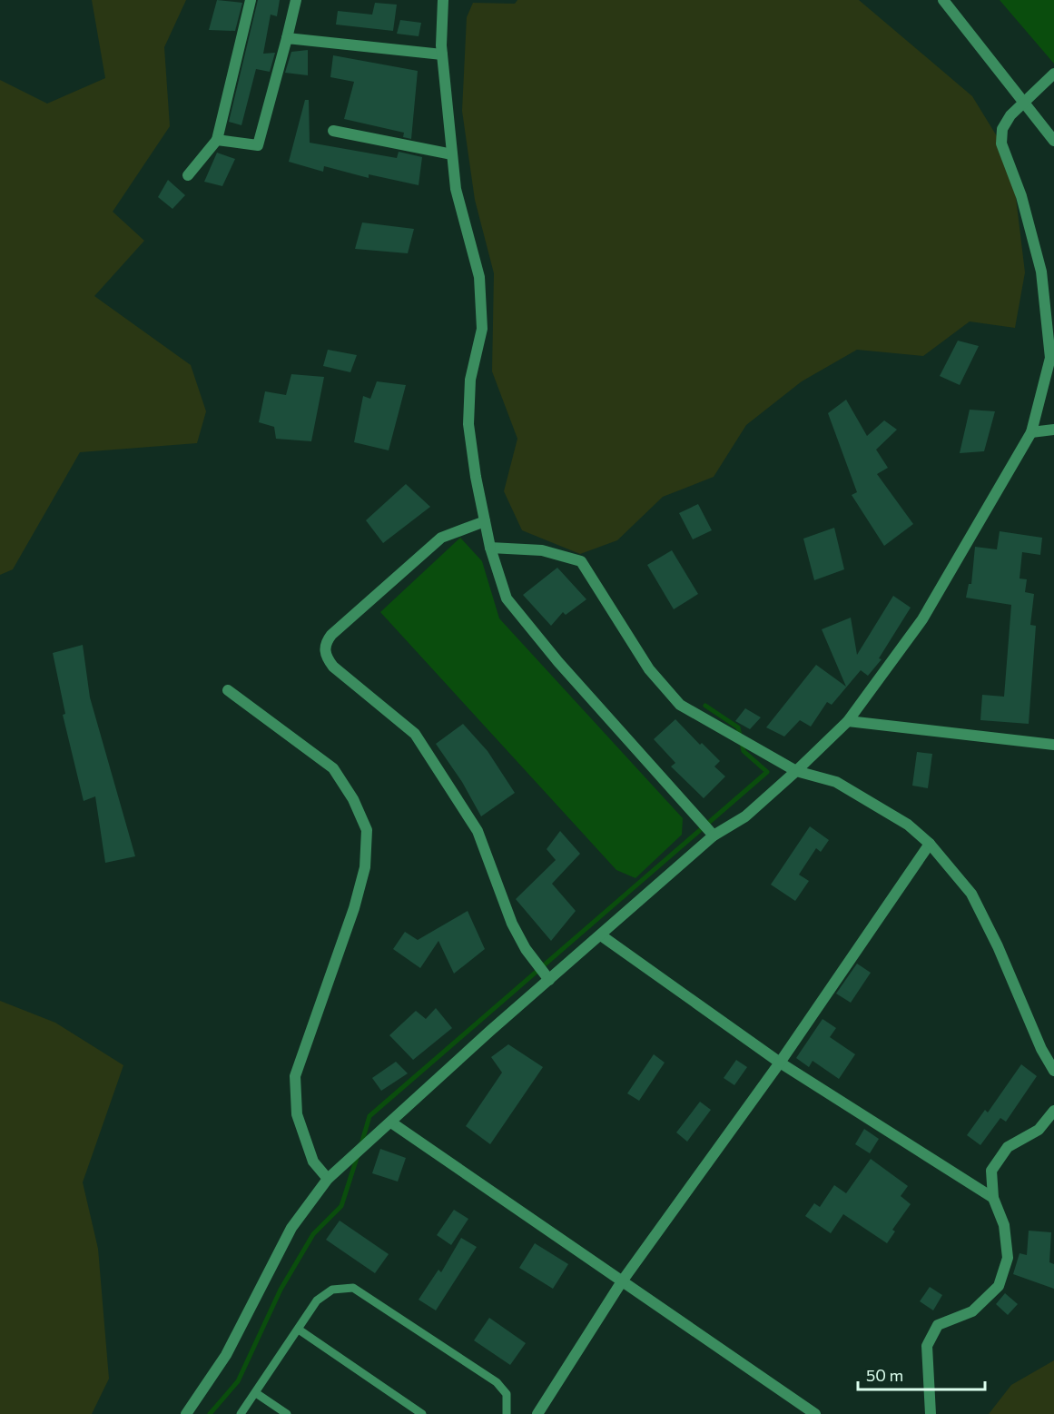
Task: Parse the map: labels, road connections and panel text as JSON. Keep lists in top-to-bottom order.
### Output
{
  "scale_bar": "50 m"
}
